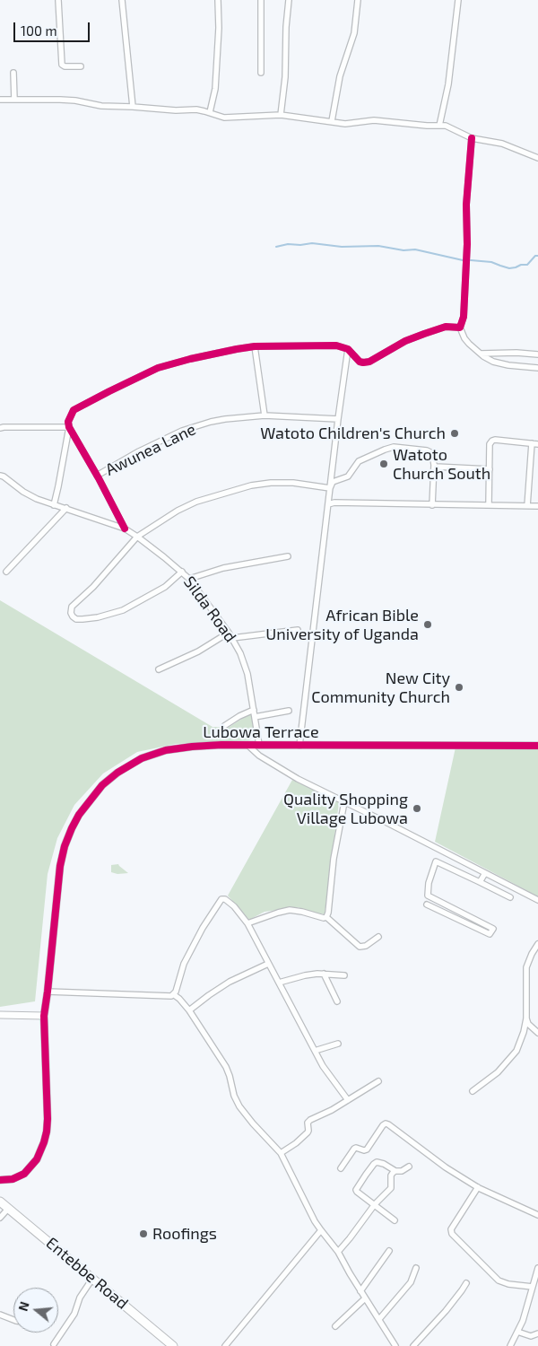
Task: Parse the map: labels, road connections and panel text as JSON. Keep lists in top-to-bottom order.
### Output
{
  "streets": {
    "main road": ["Entebbe Road"],
    "street": ["Awunea Lane", "Silda Road", "Lubowa Terrace"]
  },
  "crossings": [
    ["Silda Road", "Lubowa Terrace"]
  ],
  "places": [
    "Watoto Children's Church",
    "Watoto Church South",
    "African Bible University of Uganda",
    "New City Community Church",
    "Quality Shopping Village Lubowa",
    "Roofings"
  ],
  "scale_bar": "100 m",
  "north": "left"
}
